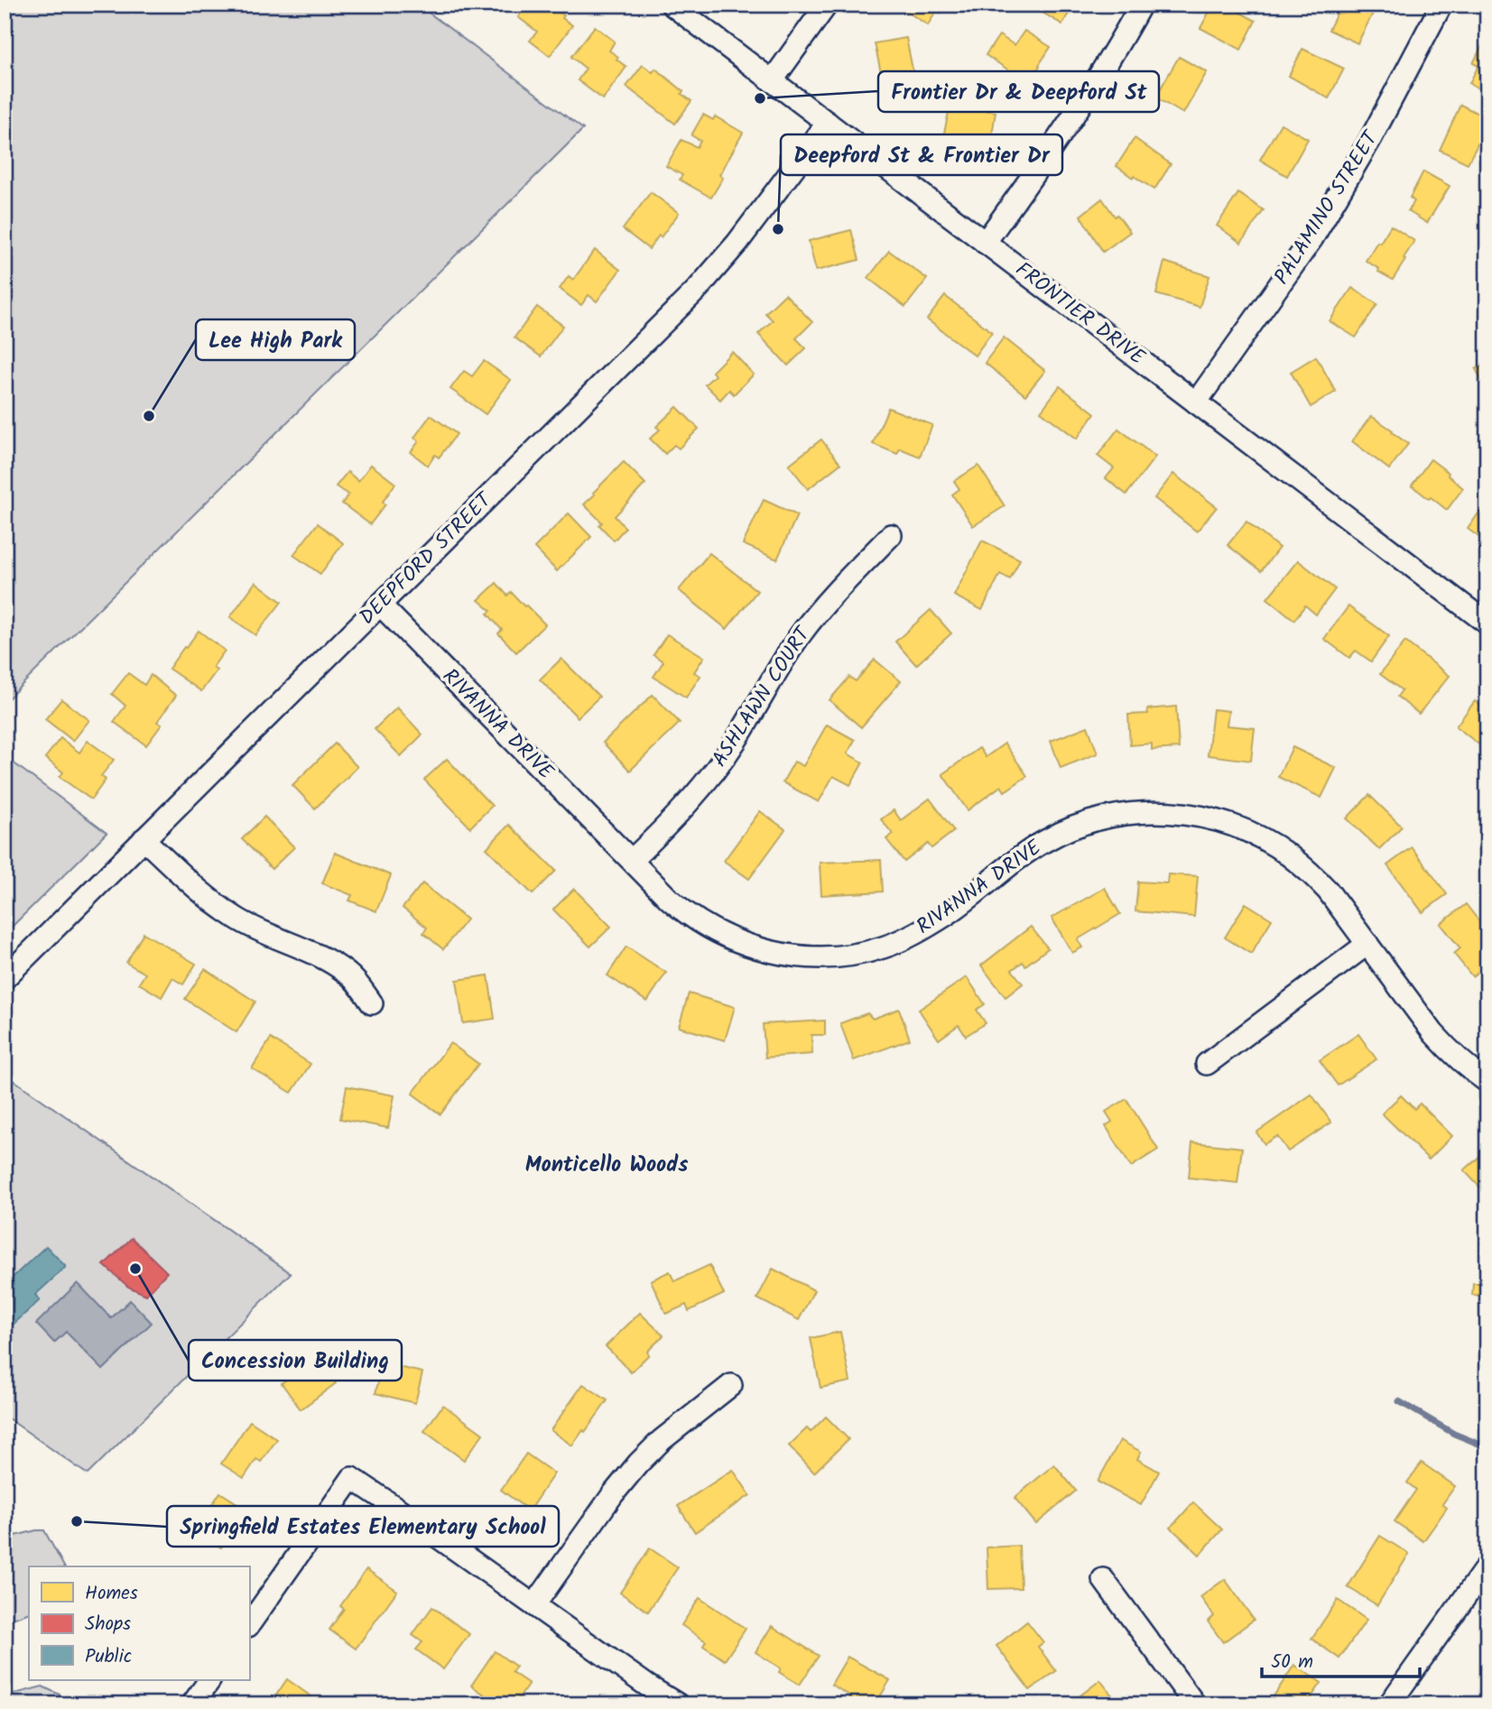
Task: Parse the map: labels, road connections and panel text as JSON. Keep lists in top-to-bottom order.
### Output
{
  "streets": {
    "street": [
      "PALAMINO STREET",
      "FRONTIER DRIVE",
      "DEEPFORD STREET",
      "ASHLAWN COURT",
      "RIVANNA DRIVE"
    ]
  },
  "crossings": [
    ["PALAMINO STREET", "FRONTIER DRIVE"],
    ["FRONTIER DRIVE", "DEEPFORD STREET"],
    ["DEEPFORD STREET", "RIVANNA DRIVE"],
    ["ASHLAWN COURT", "RIVANNA DRIVE"]
  ],
  "districts": ["Monticello Woods"],
  "places": [
    "Frontier Dr & Deepford St",
    "Deepford St & Frontier Dr",
    "Lee High Park",
    "Concession Building",
    "Springfield Estates Elementary School"
  ],
  "legend": ["Homes", "Shops", "Public"],
  "scale_bar": "50 m"
}
